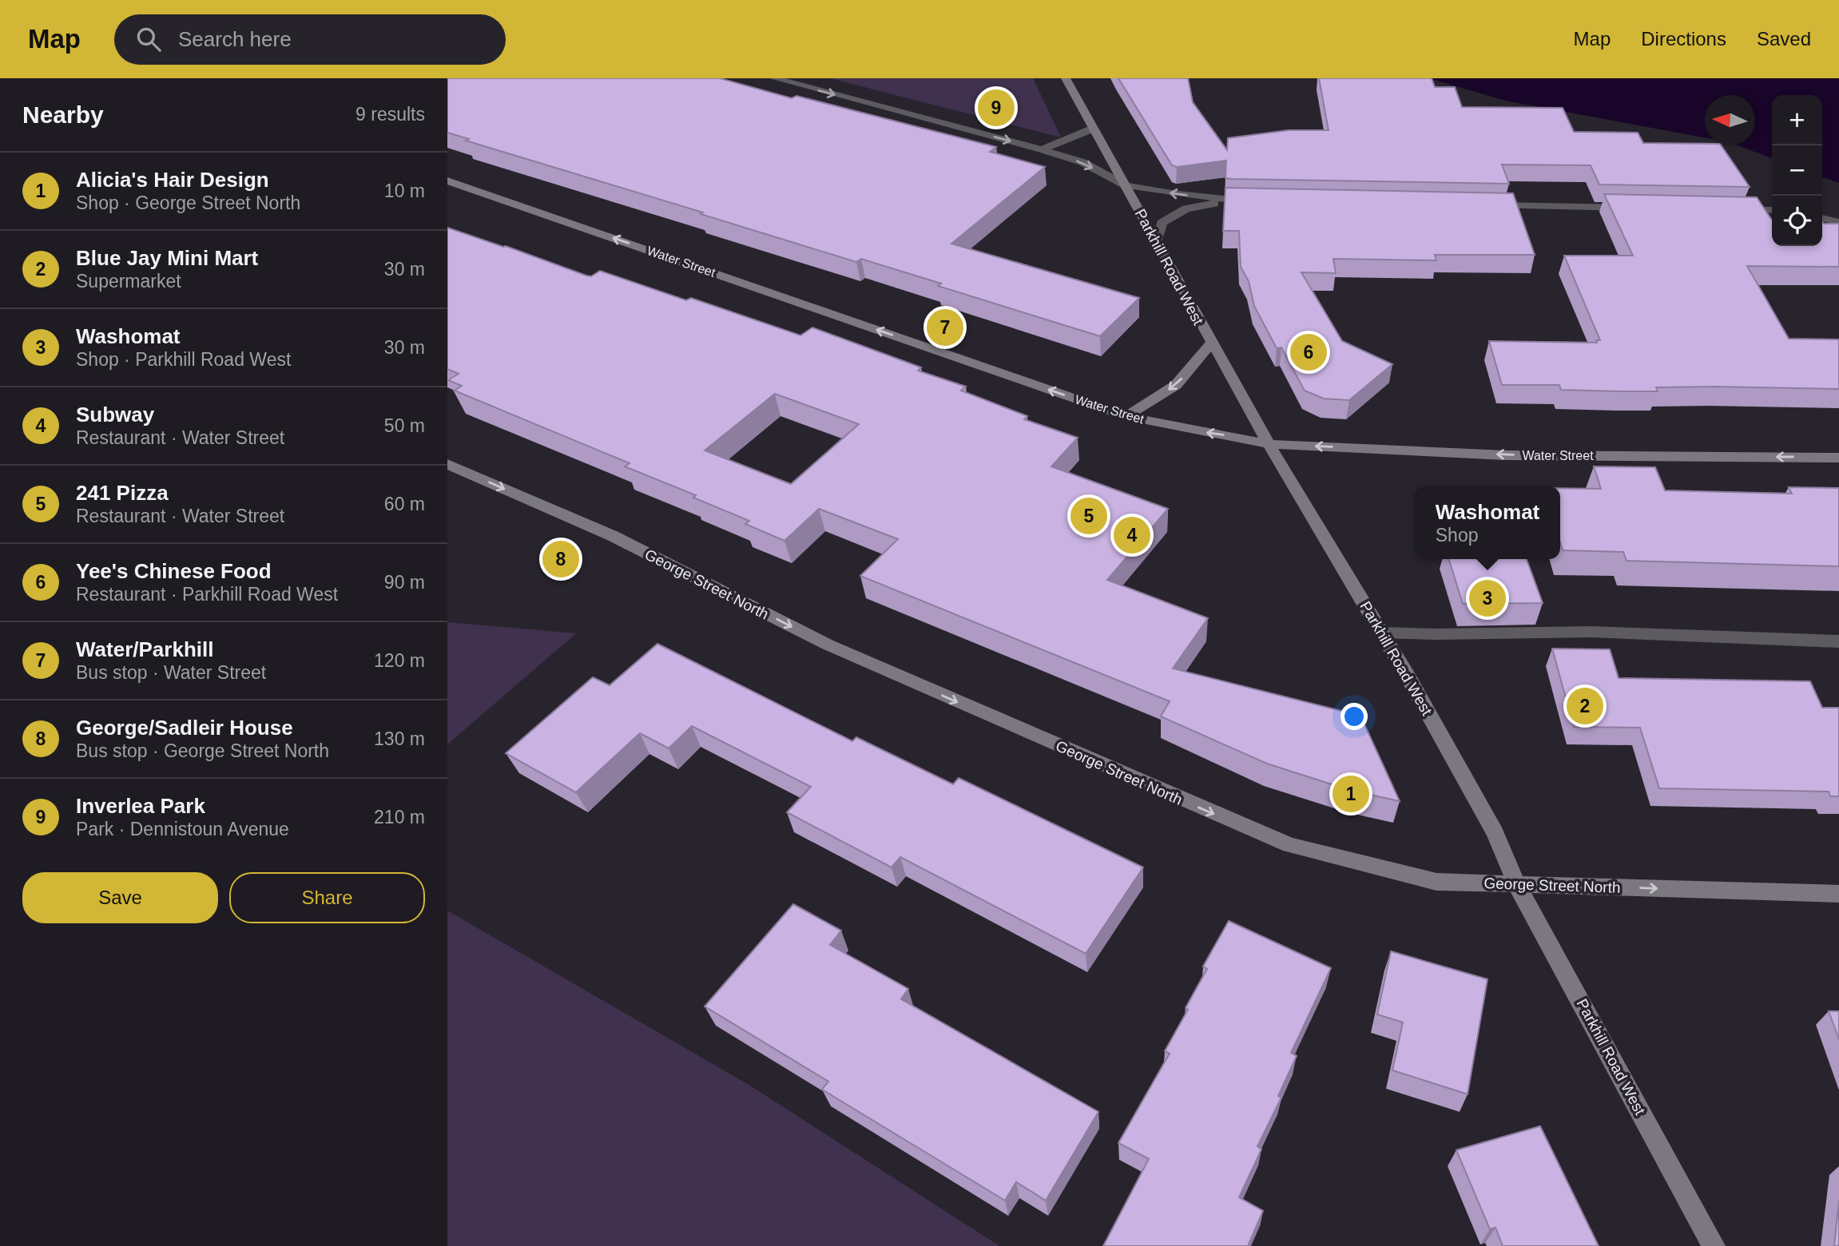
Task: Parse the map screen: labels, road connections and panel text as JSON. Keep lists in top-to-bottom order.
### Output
{
  "streets": {
    "main road": ["Water Street", "Parkhill Road West", "George Street North"]
  },
  "crossings": [
    ["Water Street", "Parkhill Road West"],
    ["Parkhill Road West", "George Street North"]
  ],
  "one_way": ["Water Street", "George Street North"],
  "north": "left",
  "page": {
    "header": "Map",
    "search": "Search here",
    "nav": ["Map", "Directions", "Saved"],
    "heading": ["Nearby", "9 results"],
    "pins": [
      "9",
      "7",
      "6",
      "5",
      "4",
      "8",
      "3",
      "2",
      "1"
    ],
    "map_buttons": ["+", "−"],
    "list": [
      {
        "mark": "1",
        "name": "Alicia's Hair Design",
        "note": "Shop · George Street North",
        "value": "10 m"
      },
      {
        "mark": "2",
        "name": "Blue Jay Mini Mart",
        "note": "Supermarket",
        "value": "30 m"
      },
      {
        "mark": "3",
        "name": "Washomat",
        "note": "Shop · Parkhill Road West",
        "value": "30 m"
      },
      {
        "mark": "4",
        "name": "Subway",
        "note": "Restaurant · Water Street",
        "value": "50 m"
      },
      {
        "mark": "5",
        "name": "241 Pizza",
        "note": "Restaurant · Water Street",
        "value": "60 m"
      },
      {
        "mark": "6",
        "name": "Yee's Chinese Food",
        "note": "Restaurant · Parkhill Road West",
        "value": "90 m"
      },
      {
        "mark": "7",
        "name": "Water/Parkhill",
        "note": "Bus stop · Water Street",
        "value": "120 m"
      },
      {
        "mark": "8",
        "name": "George/Sadleir House",
        "note": "Bus stop · George Street North",
        "value": "130 m"
      },
      {
        "mark": "9",
        "name": "Inverlea Park",
        "note": "Park · Dennistoun Avenue",
        "value": "210 m"
      }
    ],
    "popup": ["Washomat", "Shop"],
    "buttons": ["Save", "Share"]
  }
}
